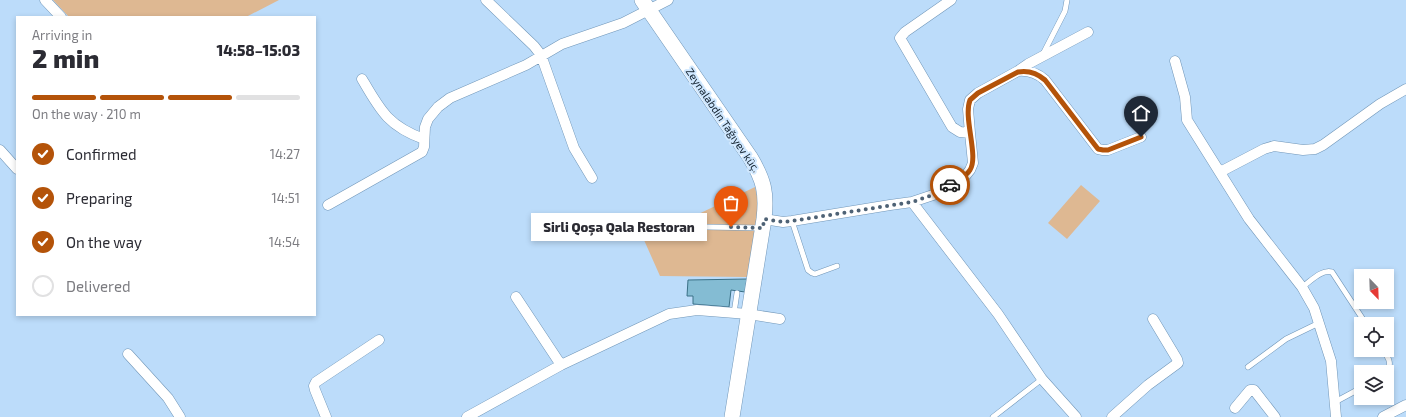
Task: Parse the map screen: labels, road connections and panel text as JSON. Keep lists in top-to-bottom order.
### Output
{
  "streets": {
    "street": ["Zeynalabdin Tağıyev küç."]
  },
  "places": ["Sirli Qoşa Qala Restoran"],
  "north": "bottom right",
  "page": {
    "heading": ["2 min", "Arriving in", "14:58–15:03"],
    "bar": "On the way · 210 m",
    "list": [
      ["Confirmed", "14:27"],
      ["Preparing", "14:51"],
      ["On the way", "14:54"],
      "Delivered"
    ],
    "bubble": "Sirli Qoşa Qala Restoran"
  }
}
